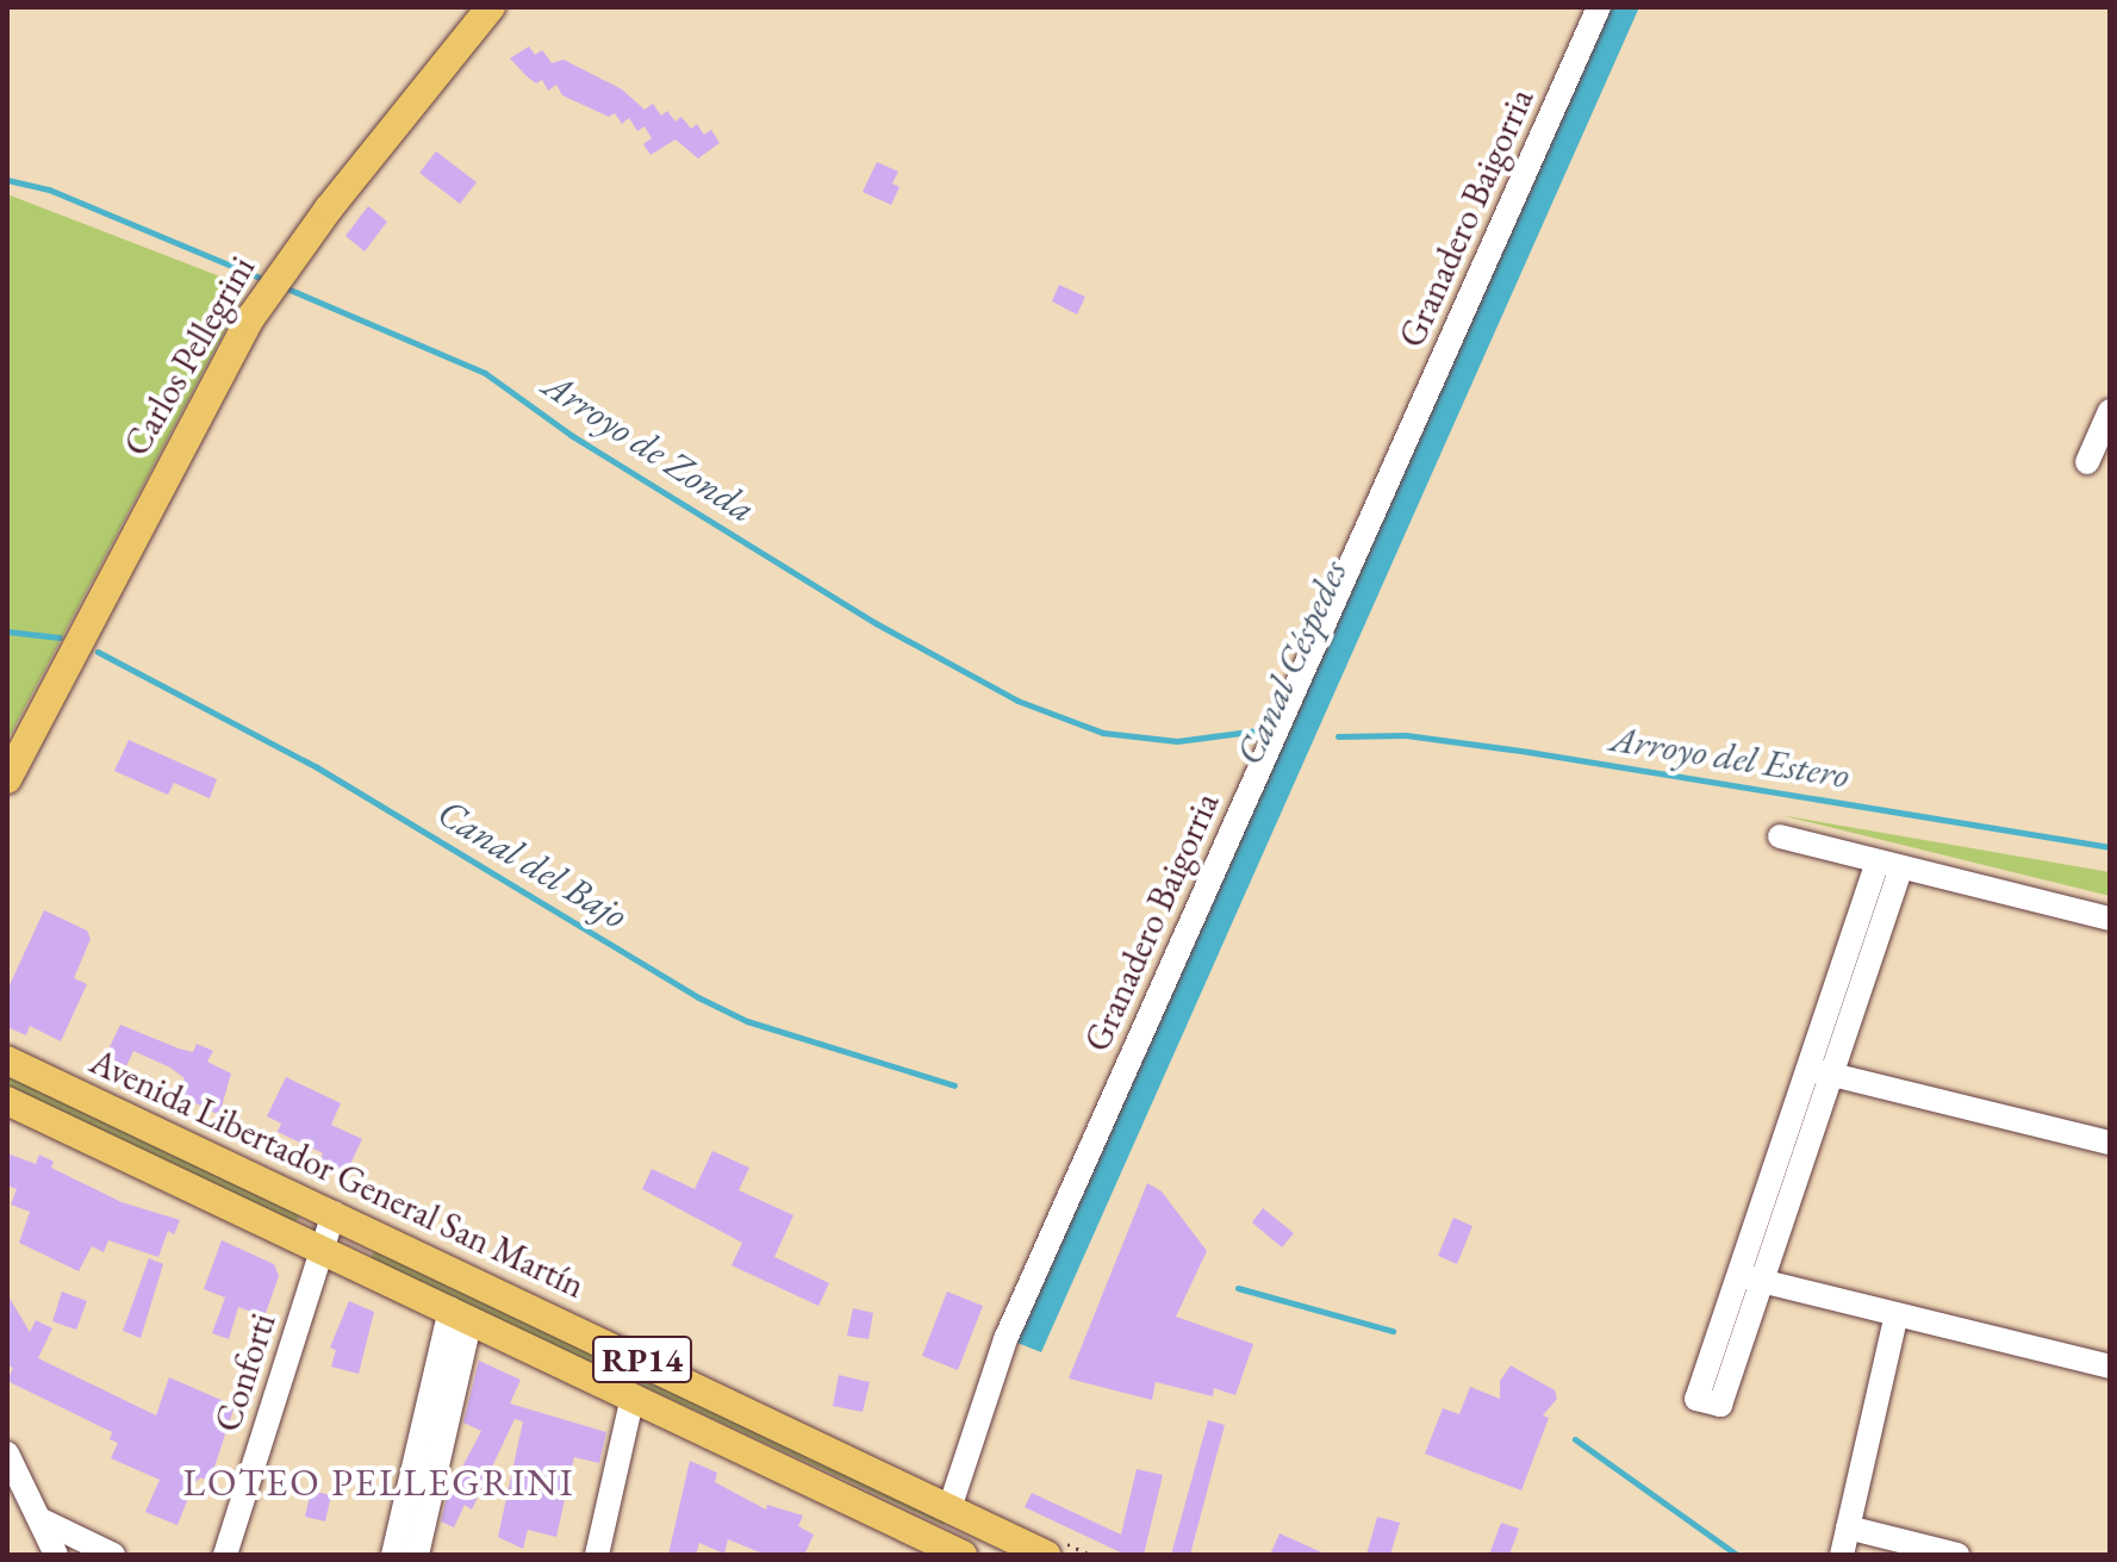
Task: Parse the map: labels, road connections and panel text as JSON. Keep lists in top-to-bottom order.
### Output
{
  "streets": {
    "main road": ["Carlos Pellegrini", "Avenida Libertador General San Martín", "RP14"],
    "street": ["Granadero Baigorria", "Conforti"]
  },
  "crossings": [
    ["Granadero Baigorria", "Avenida Libertador General San Martín"],
    ["Avenida Libertador General San Martín", "Conforti"]
  ],
  "districts": ["LOTEO PELLEGRINI"],
  "water": [
    "Arroyo de Zonda",
    "Canal Céspedes",
    "Arroyo del Estero",
    "Canal del Bajo"
  ]
}
